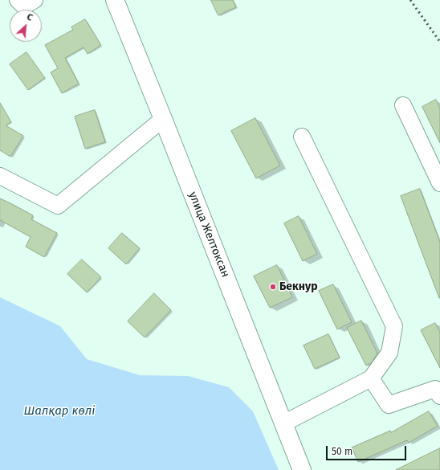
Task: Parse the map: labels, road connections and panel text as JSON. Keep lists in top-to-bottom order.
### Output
{
  "streets": {
    "main road": ["улица Желтоксан"]
  },
  "water": ["Шалқар көлі"],
  "places": ["Бекнур"],
  "scale_bar": "50 m",
  "north": "top right"
}
